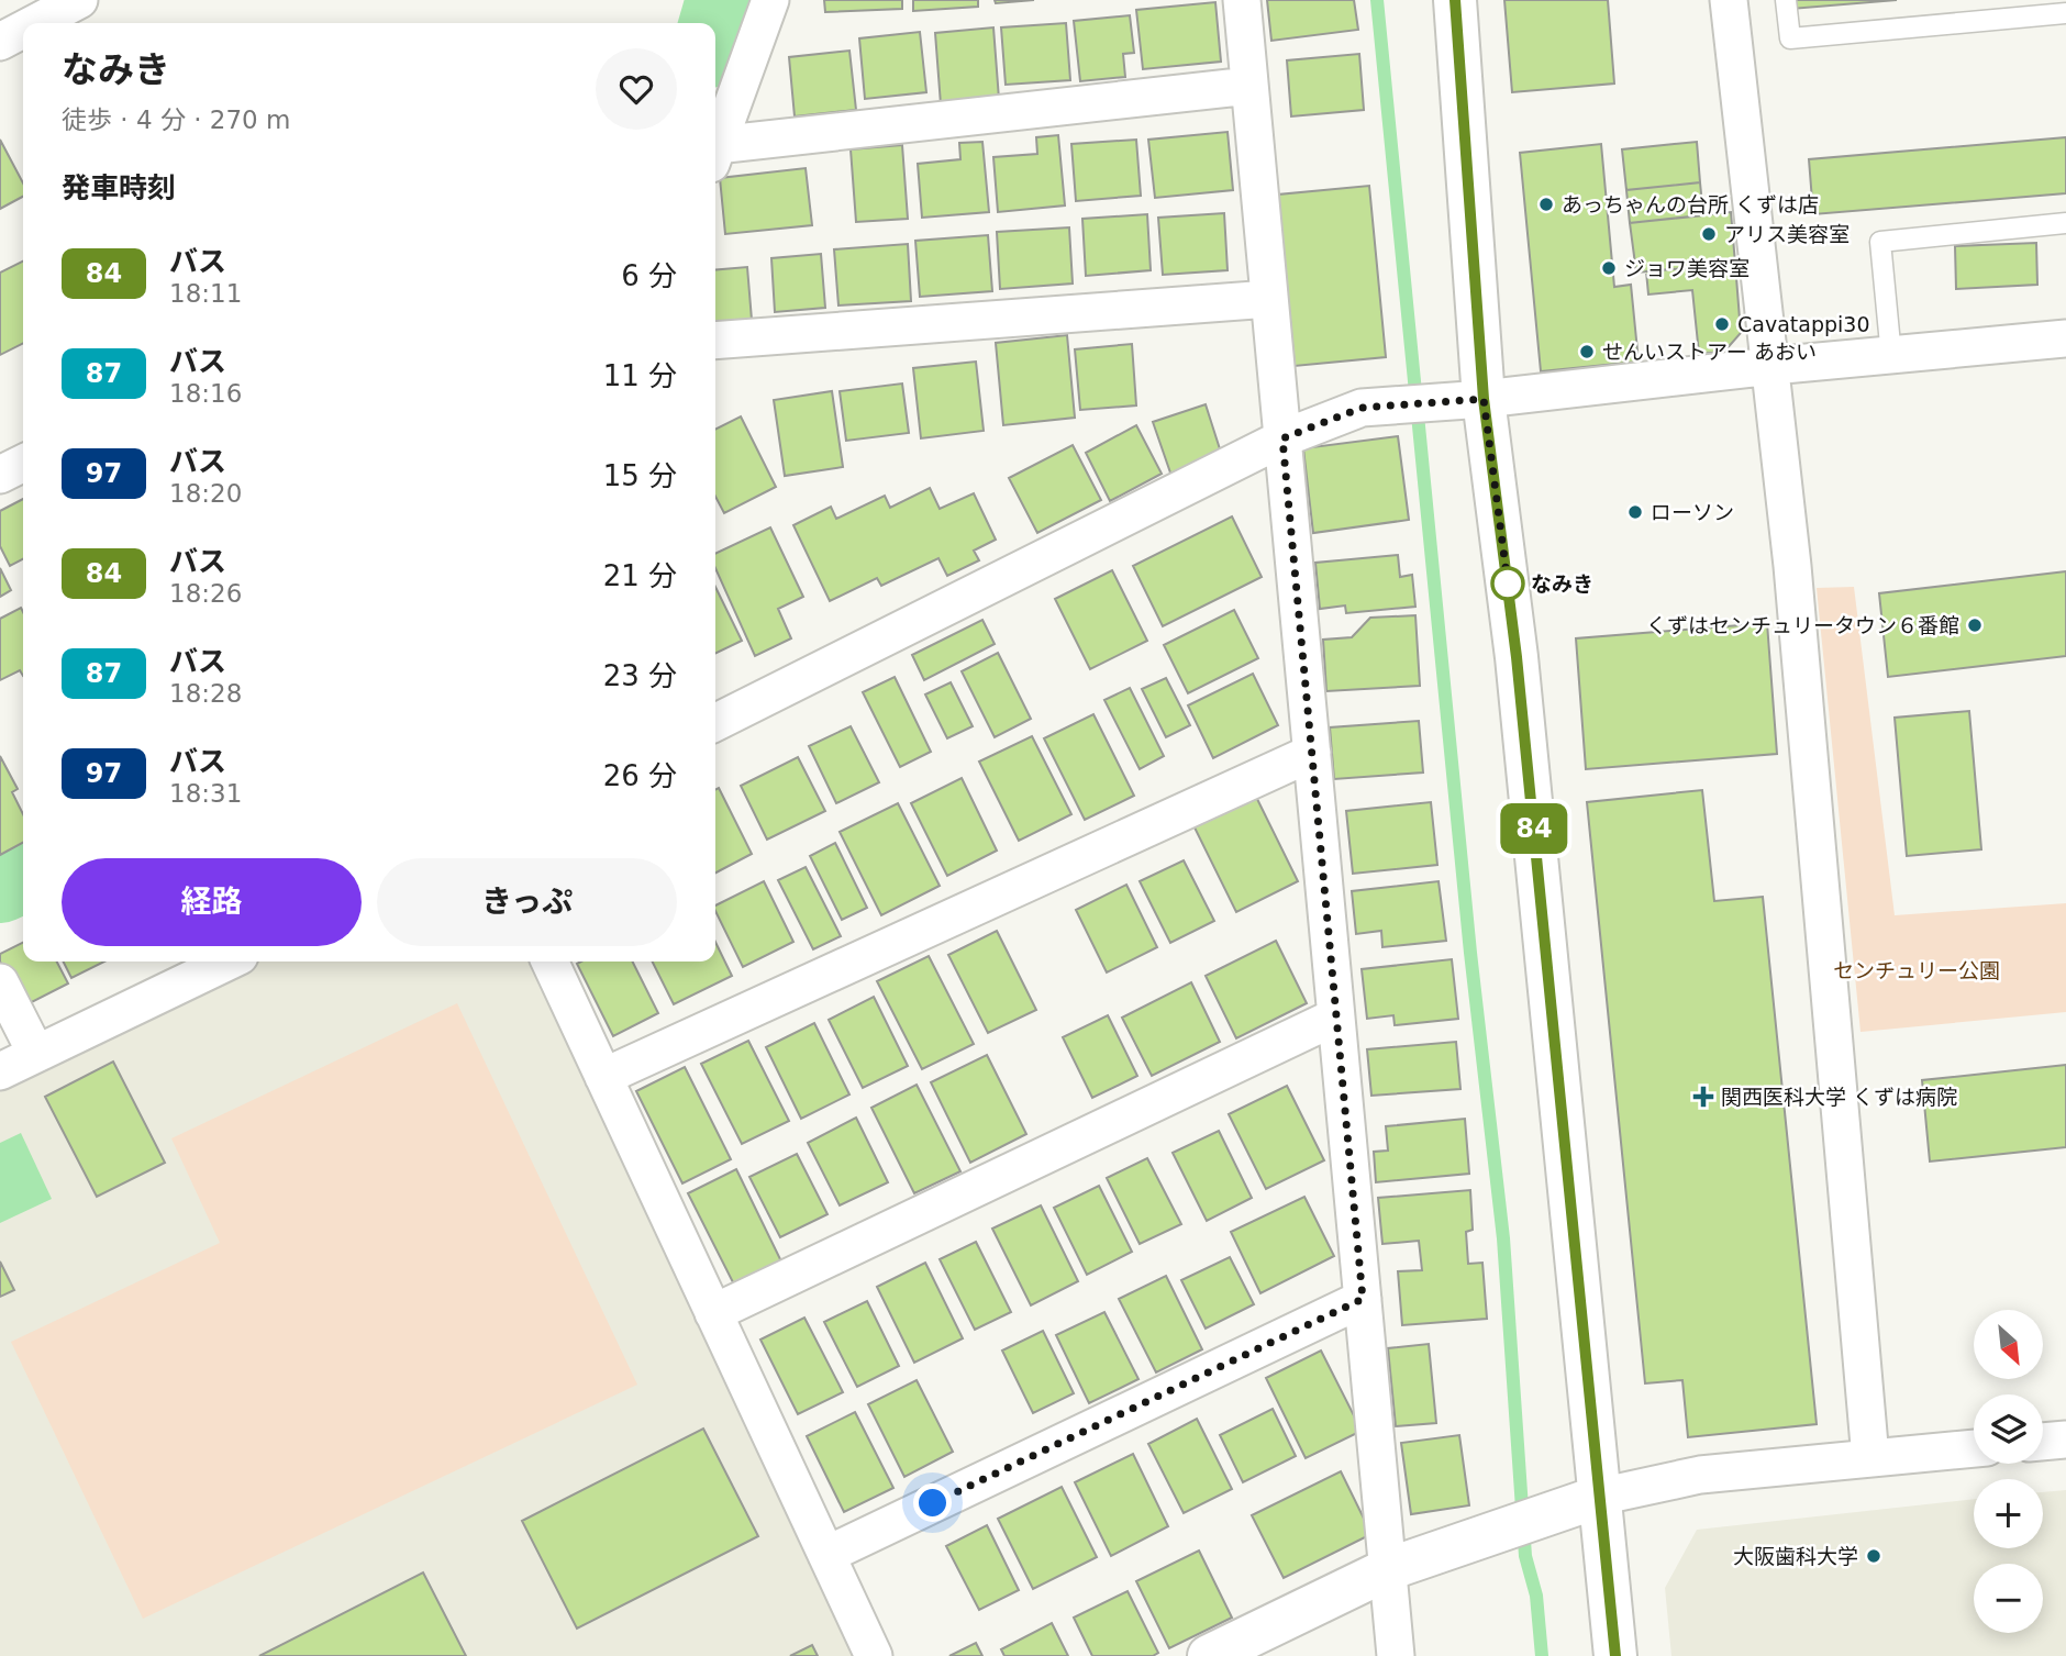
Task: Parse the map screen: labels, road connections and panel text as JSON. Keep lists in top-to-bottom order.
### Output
{
  "parks": ["センチュリー公園"],
  "places": {
    "other": [
      "あっちゃんの台所 くずは店",
      "アリス美容室",
      "ジョワ美容室",
      "Cavatappi30",
      "せんいストアー あおい",
      "ローソン",
      "なみき",
      "くずはセンチュリータウン６番館",
      "大阪歯科大学"
    ],
    "health": ["関西医科大学 くずは病院"]
  },
  "lines": ["bus line 84"],
  "north": "bottom right",
  "page": {
    "on_map": "84",
    "heading": [
      ["なみき", "徒歩 · 4 分 · 270 m"],
      "発車時刻"
    ],
    "list": [
      {
        "mark": "84",
        "name": "バス",
        "note": "18:11",
        "value": "6 分"
      },
      {
        "mark": "87",
        "name": "バス",
        "note": "18:16",
        "value": "11 分"
      },
      {
        "mark": "97",
        "name": "バス",
        "note": "18:20",
        "value": "15 分"
      },
      {
        "mark": "84",
        "name": "バス",
        "note": "18:26",
        "value": "21 分"
      },
      {
        "mark": "87",
        "name": "バス",
        "note": "18:28",
        "value": "23 分"
      },
      {
        "mark": "97",
        "name": "バス",
        "note": "18:31",
        "value": "26 分"
      }
    ],
    "buttons": ["経路", "きっぷ"],
    "map_buttons": ["+", "−"]
  }
}
